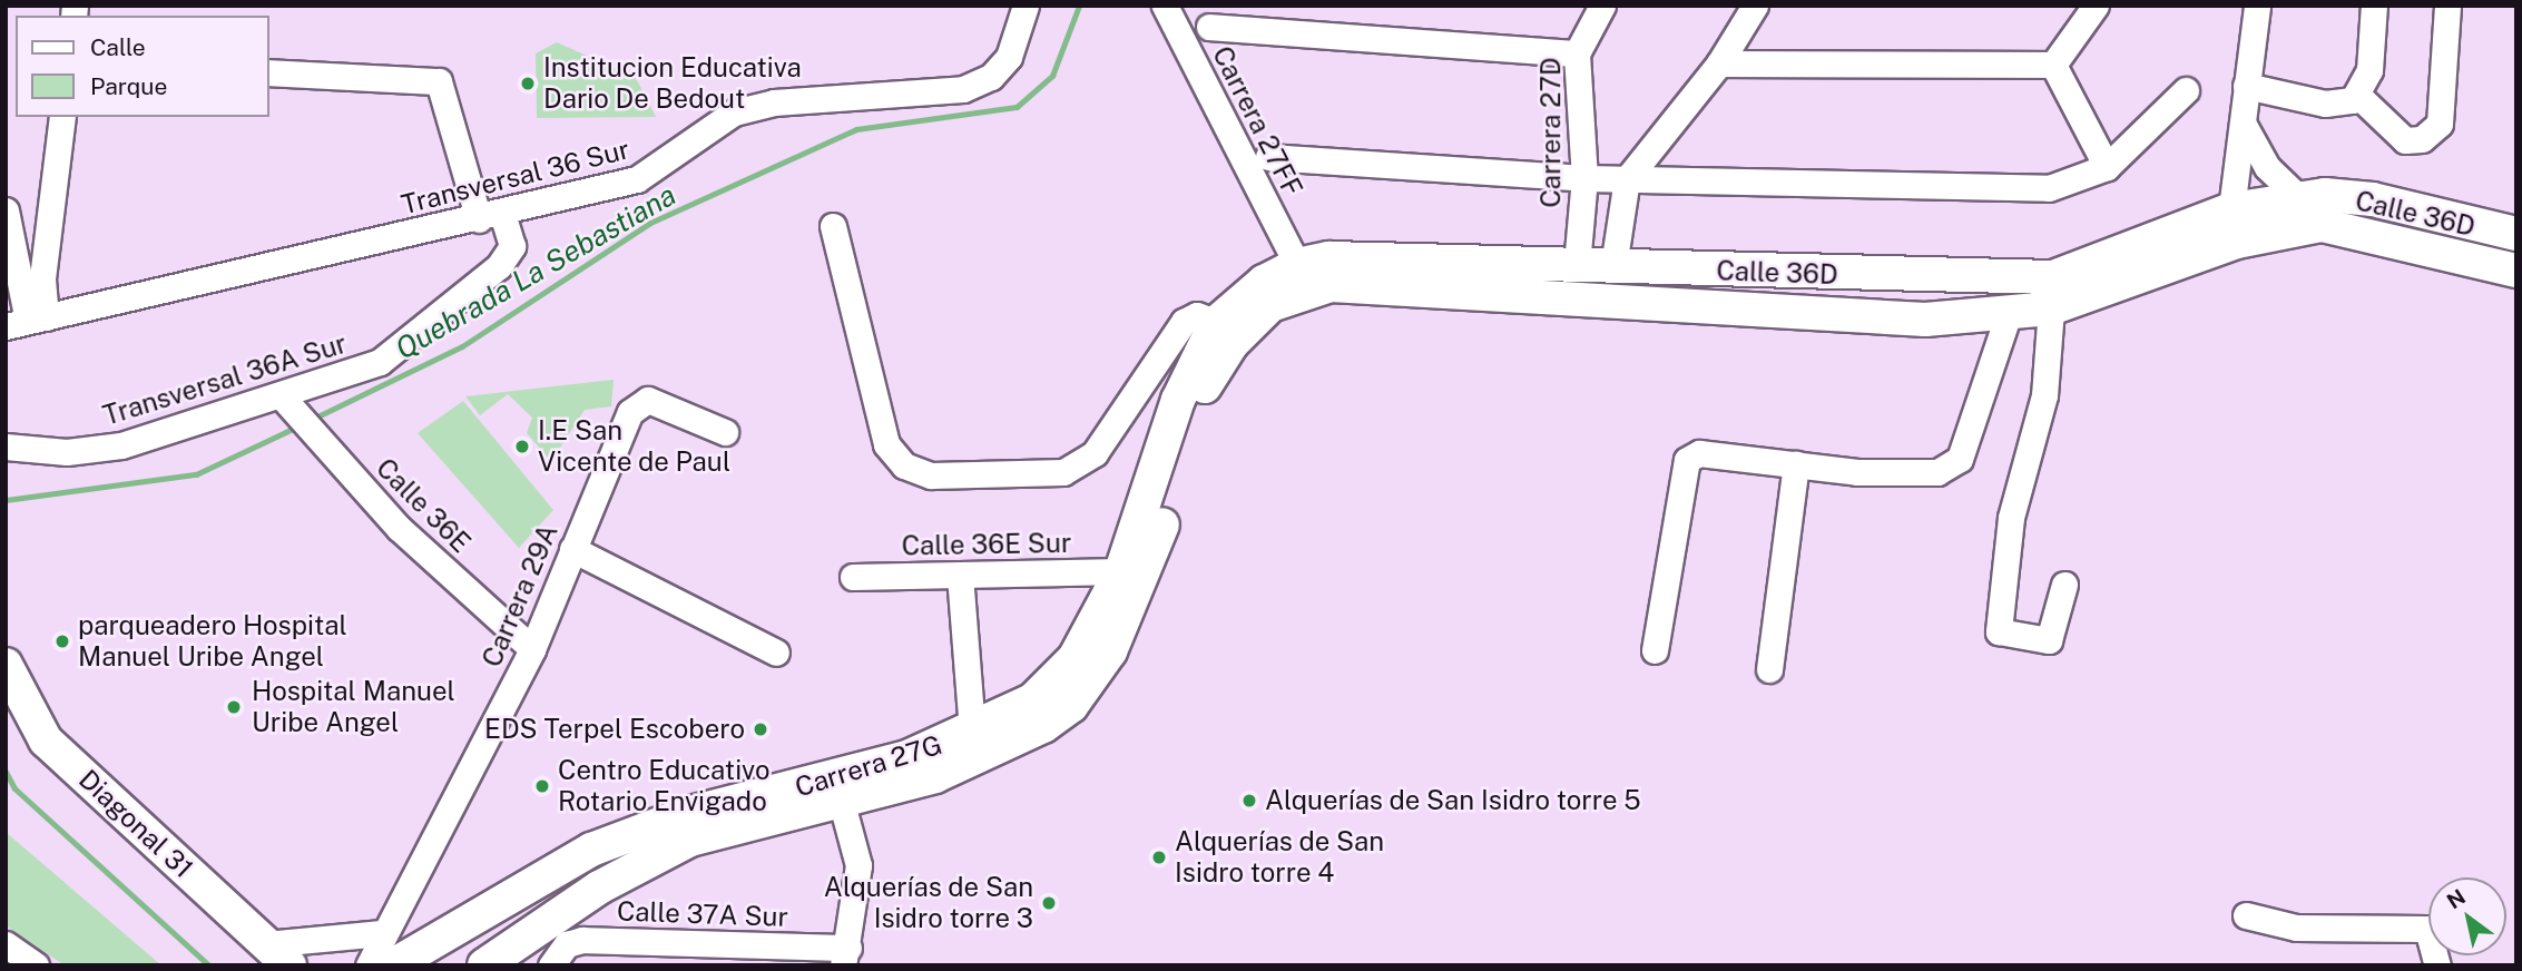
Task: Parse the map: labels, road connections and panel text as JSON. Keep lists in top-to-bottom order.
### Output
{
  "streets": {
    "main road": ["Calle 36D", "Carrera 27G", "Diagonal 31"],
    "street": [
      "Carrera 27FF",
      "Carrera 27D",
      "Transversal 36 Sur",
      "Transversal 36A Sur",
      "Calle 36E",
      "Calle 36E Sur",
      "Carrera 29A",
      "Calle 37A Sur"
    ]
  },
  "crossings": [
    ["Carrera 27FF", "Calle 36D"],
    ["Carrera 27D", "Calle 36D"],
    ["Transversal 36 Sur", "Transversal 36A Sur"],
    ["Calle 36D", "Carrera 27G"],
    ["Transversal 36A Sur", "Calle 36E"],
    ["Calle 36E", "Carrera 29A"],
    ["Calle 36E Sur", "Carrera 27G"]
  ],
  "water": ["Quebrada La Sebastiana"],
  "places": [
    "Institucion Educativa Dario De Bedout",
    "I.E San Vicente de Paul",
    "parqueadero Hospital Manuel Uribe Angel",
    "Hospital Manuel Uribe Angel",
    "EDS Terpel Escobero",
    "Centro Educativo Rotario Envigado",
    "Alquerías de San Isidro torre 5",
    "Alquerías de San Isidro torre 4",
    "Alquerías de San Isidro torre 3"
  ],
  "legend": ["Calle", "Parque"],
  "north": "top left"
}
